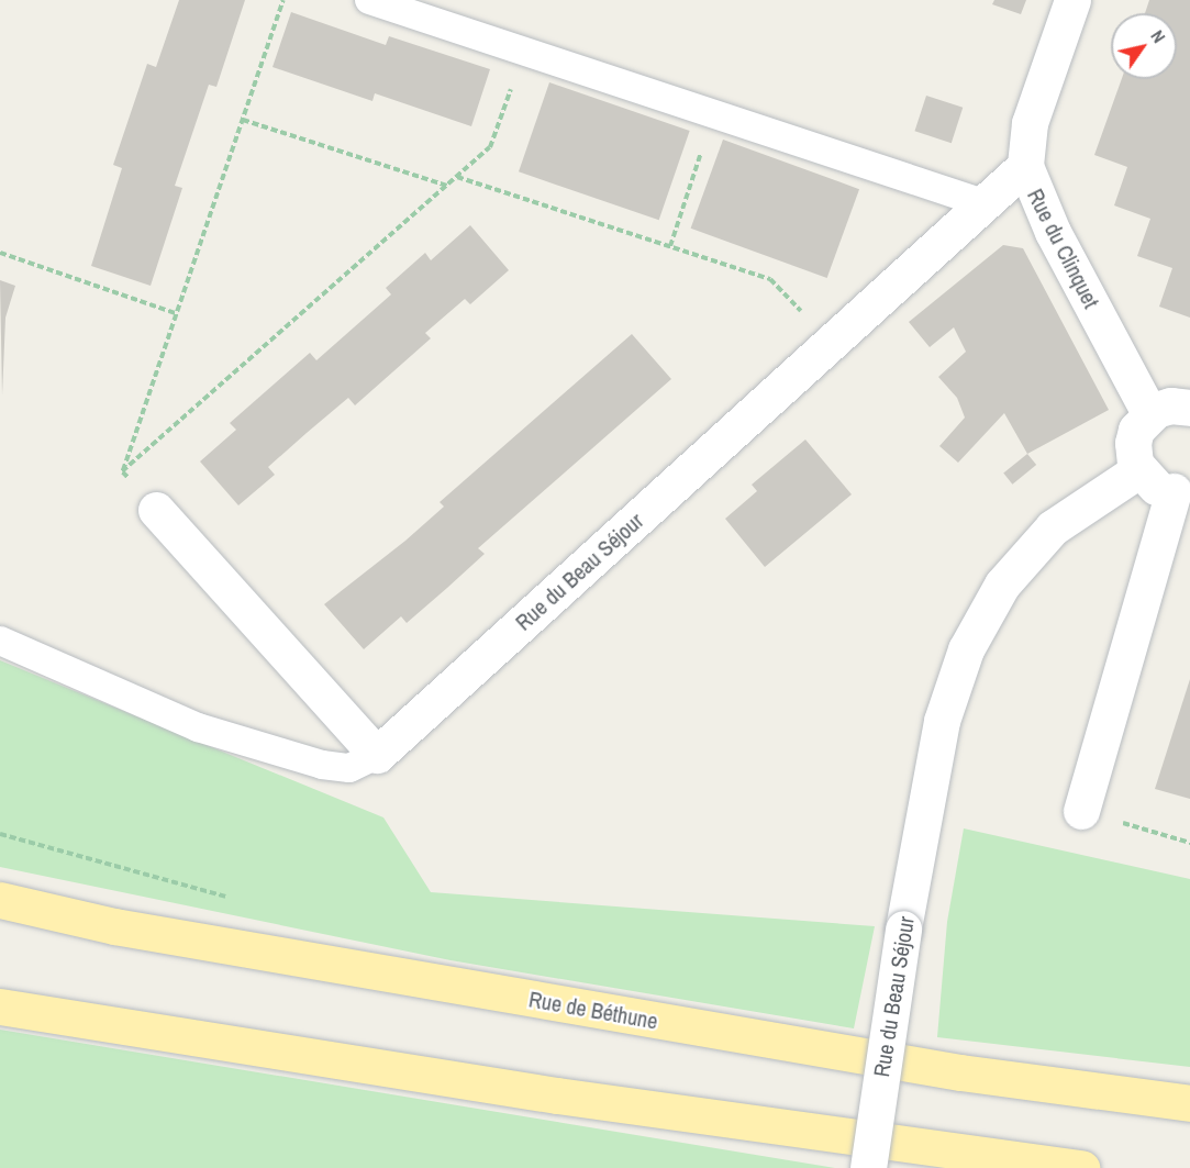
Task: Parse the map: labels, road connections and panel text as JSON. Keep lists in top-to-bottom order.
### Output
{
  "streets": {
    "main road": ["Rue de Béthune"],
    "street": ["Rue du Clinquet", "Rue du Beau Séjour"]
  },
  "crossings": [
    ["Rue du Clinquet", "Rue du Beau Séjour"]
  ],
  "north": "top right"
}
